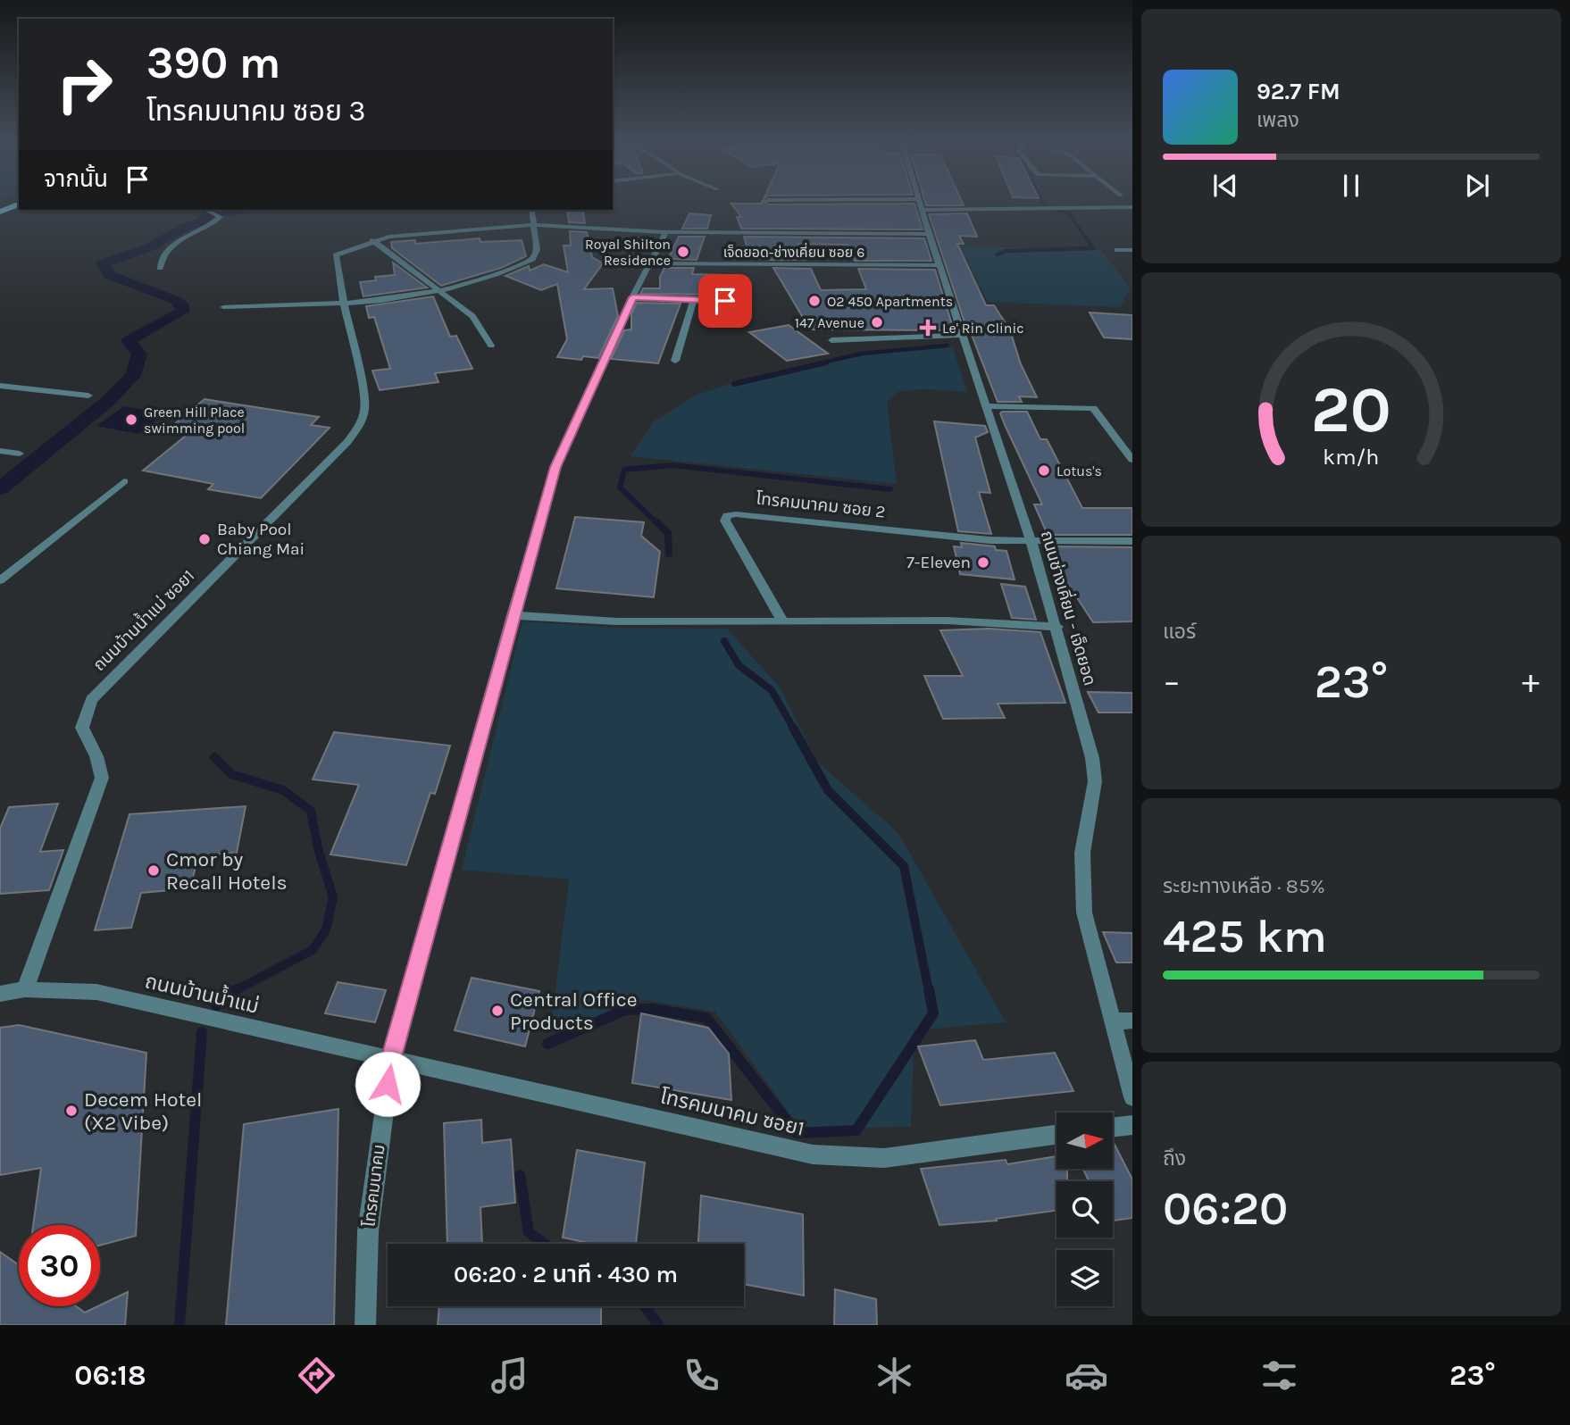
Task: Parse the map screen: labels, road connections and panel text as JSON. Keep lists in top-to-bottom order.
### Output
{
  "streets": {
    "street": [
      "เจ็ดยอด-ช่างเคี่ยน ซอย 6",
      "โทรคมนาคม ซอย 2",
      "ถนนช่างเคี่ยน - เจ็ดยอด",
      "ถนนบ้านน้ำแม่ ซอย1",
      "ถนนบ้านน้ำแม่",
      "โทรคมนาคม ซอย1",
      "โทรคมนาคม"
    ]
  },
  "crossings": [
    ["เจ็ดยอด-ช่างเคี่ยน ซอย 6", "ถนนช่างเคี่ยน - เจ็ดยอด"],
    ["เจ็ดยอด-ช่างเคี่ยน ซอย 6", "โทรคมนาคม"],
    ["โทรคมนาคม ซอย 2", "ถนนช่างเคี่ยน - เจ็ดยอด"],
    ["ถนนช่างเคี่ยน - เจ็ดยอด", "ถนนบ้านน้ำแม่ ซอย1"],
    ["ถนนบ้านน้ำแม่ ซอย1", "ถนนบ้านน้ำแม่"],
    ["ถนนบ้านน้ำแม่ ซอย1", "โทรคมนาคม"],
    ["ถนนบ้านน้ำแม่", "โทรคมนาคม ซอย1"],
    ["ถนนบ้านน้ำแม่", "โทรคมนาคม"],
    ["โทรคมนาคม ซอย1", "โทรคมนาคม"]
  ],
  "places": {
    "other": [
      "Royal Shilton Residence",
      "O2 450 Apartments",
      "147 Avenue",
      "Green Hill Place swimming pool",
      "Lotus's",
      "Baby Pool Chiang Mai",
      "7-Eleven",
      "Cmor by Recall Hotels",
      "Central Office Products",
      "Decem Hotel (X2 Vibe)"
    ],
    "health": ["Le' Rin Clinic"]
  },
  "north": "right",
  "page": {
    "turn": ["390 m", "โทรคมนาคม ซอย 3"],
    "song": ["92.7 FM", "เพลง"],
    "then": "จากนั้น",
    "tile": [
      "แอร์",
      ["ระยะทางเหลือ · 85%", "425 km"],
      ["ถึง", "06:20"]
    ],
    "heat": ["−", "23°", "+"],
    "limit": "30",
    "trip": "06:20 · 2 นาที · 430 m",
    "tabs": ["06:18", "23°"],
    "gauge": ["20", "km/h"]
  }
}
